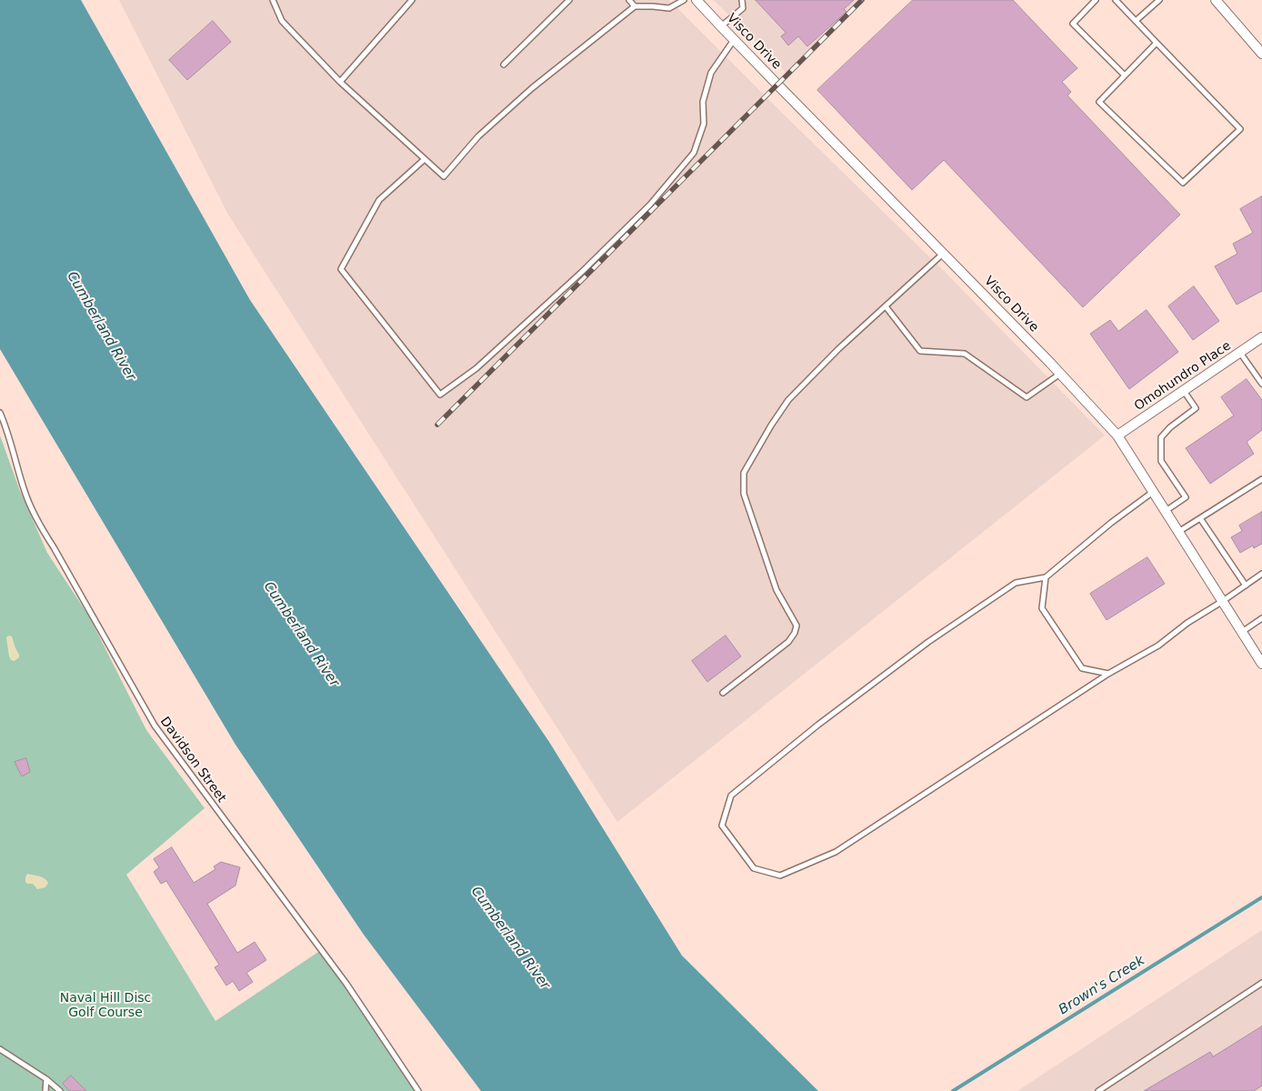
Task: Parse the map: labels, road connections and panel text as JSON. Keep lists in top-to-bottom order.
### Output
{
  "streets": {
    "street": ["Visco Drive", "Omohundro Place"],
    "lane": ["Davidson Street"]
  },
  "crossings": [
    ["Visco Drive", "Omohundro Place"]
  ],
  "water": ["Cumberland River", "Brown's Creek"],
  "parks": ["Naval Hill Disc Golf Course"]
}
